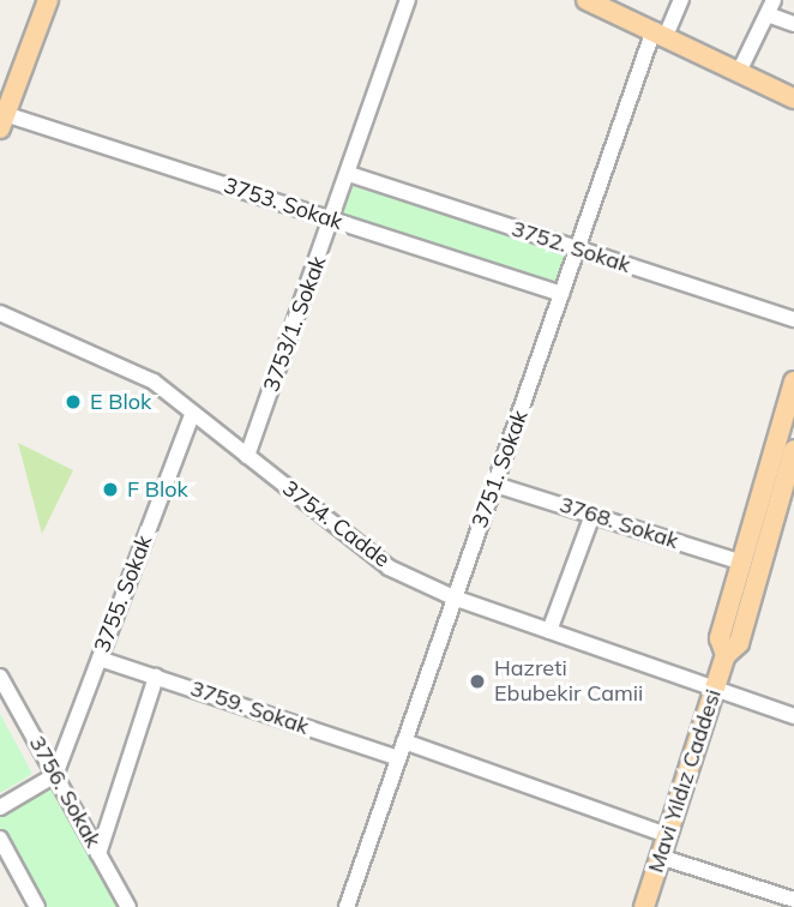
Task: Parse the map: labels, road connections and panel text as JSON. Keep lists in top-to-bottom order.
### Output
{
  "streets": {
    "main road": ["Mavi Yıldız Caddesi"],
    "street": [
      "3753. Sokak",
      "3752. Sokak",
      "3753/1. Sokak",
      "3751. Sokak",
      "3768. Sokak",
      "3754. Cadde",
      "3755. Sokak",
      "3759. Sokak",
      "3756. Sokak"
    ]
  },
  "crossings": [
    ["3753. Sokak", "3753/1. Sokak"],
    ["3753. Sokak", "3751. Sokak"],
    ["3752. Sokak", "3753/1. Sokak"],
    ["3752. Sokak", "3751. Sokak"],
    ["3753/1. Sokak", "3754. Cadde"],
    ["3751. Sokak", "3768. Sokak"],
    ["3751. Sokak", "3754. Cadde"],
    ["3751. Sokak", "3759. Sokak"],
    ["3768. Sokak", "Mavi Yıldız Caddesi"],
    ["3754. Cadde", "3755. Sokak"],
    ["3754. Cadde", "Mavi Yıldız Caddesi"],
    ["3755. Sokak", "3759. Sokak"],
    ["3755. Sokak", "3756. Sokak"]
  ],
  "places": ["E Blok", "F Blok", "Hazreti Ebubekir Camii"]
}
